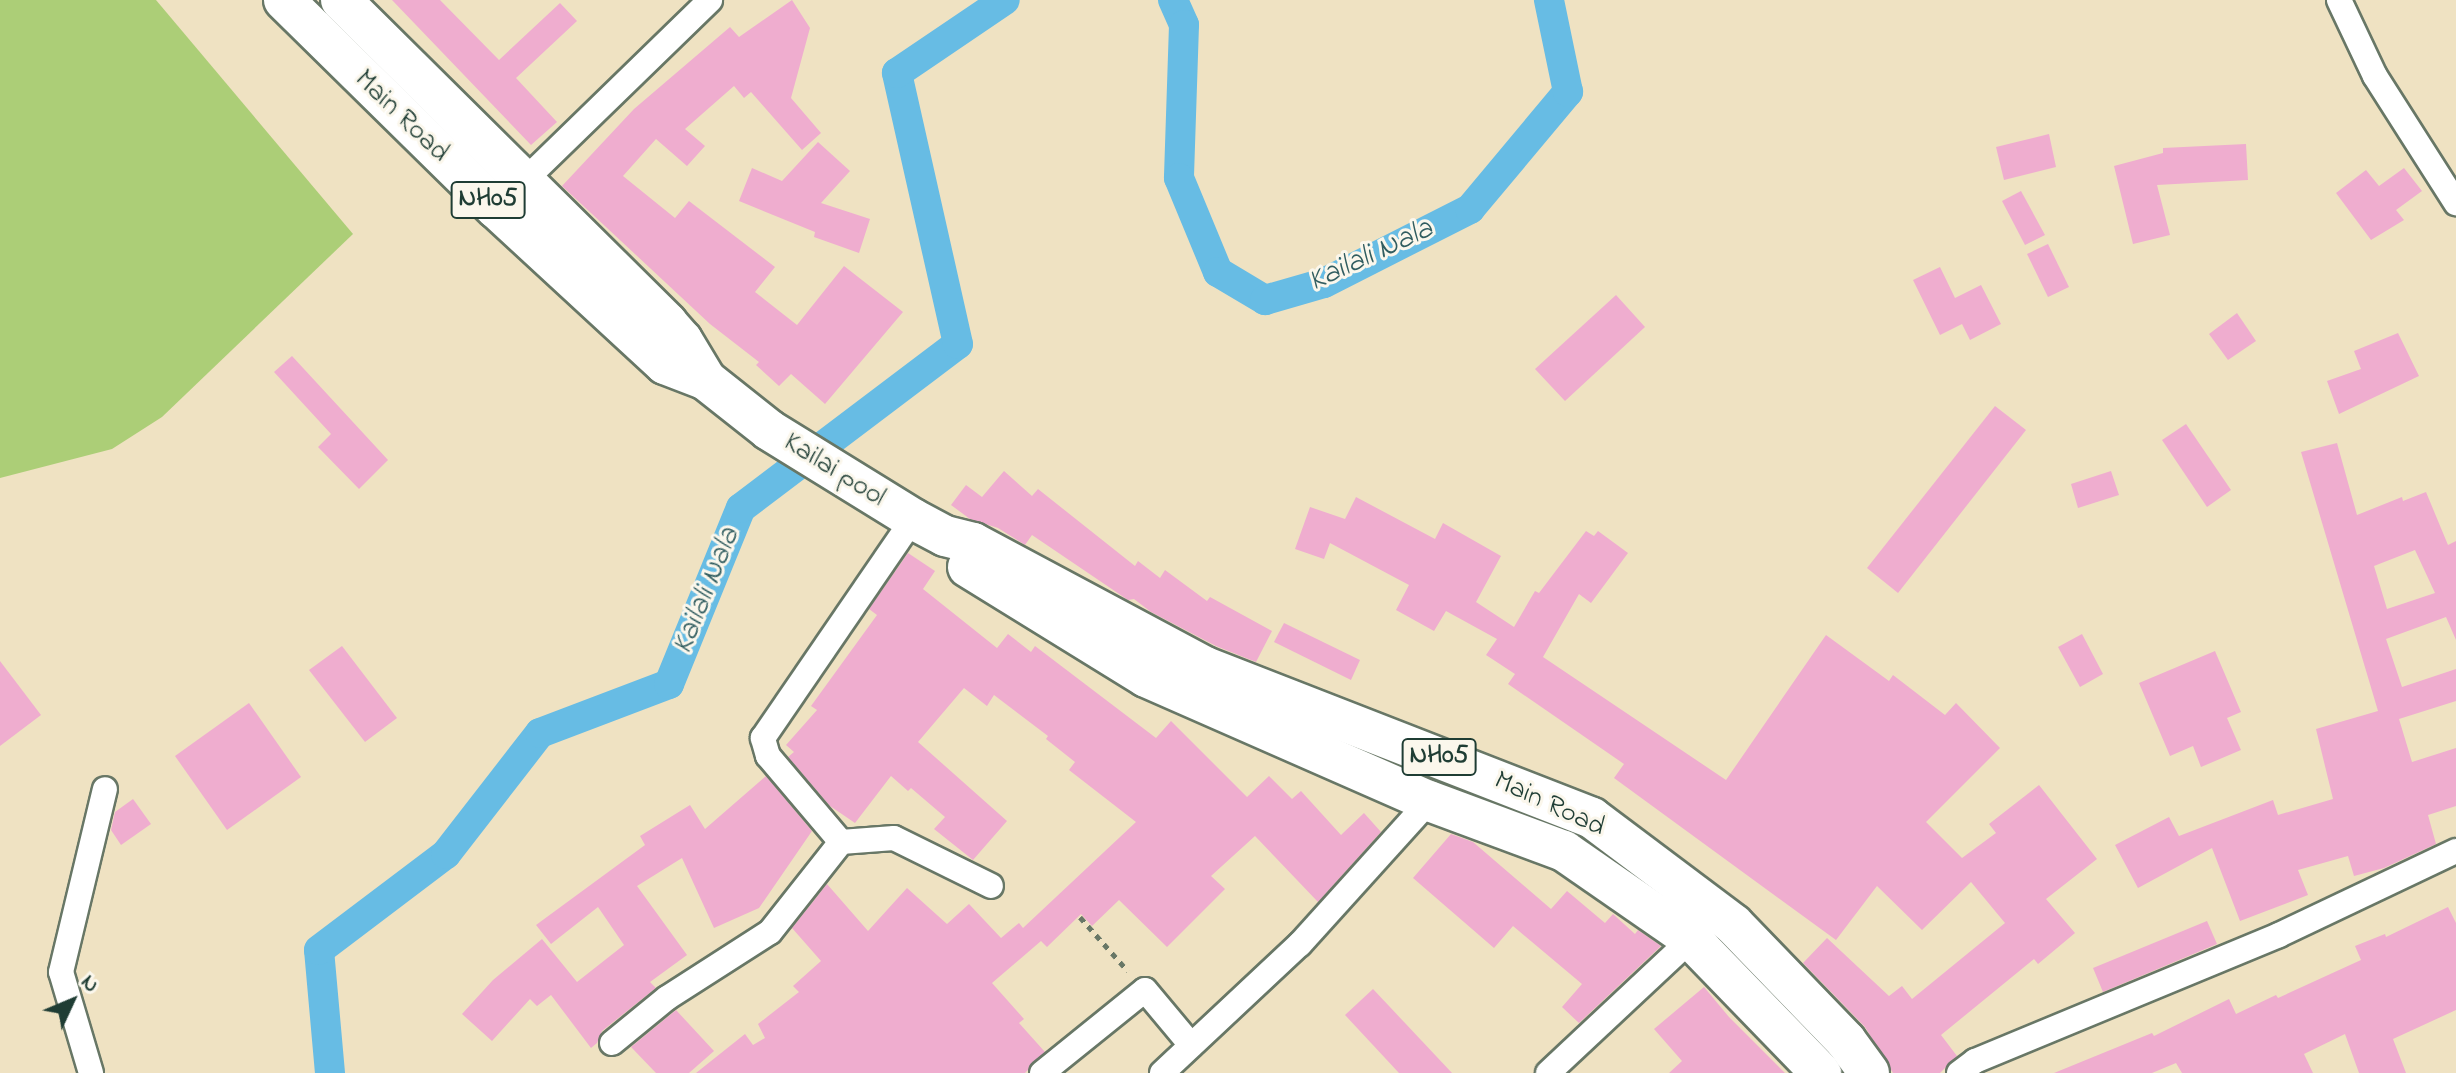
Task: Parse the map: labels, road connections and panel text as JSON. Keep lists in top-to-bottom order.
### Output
{
  "streets": {
    "main road": ["Main Road", "NH05", "Kailai pool"]
  },
  "crossings": [
    ["Main Road", "Kailai pool"]
  ],
  "water": ["Kailali Nala"],
  "north": "top right"
}
